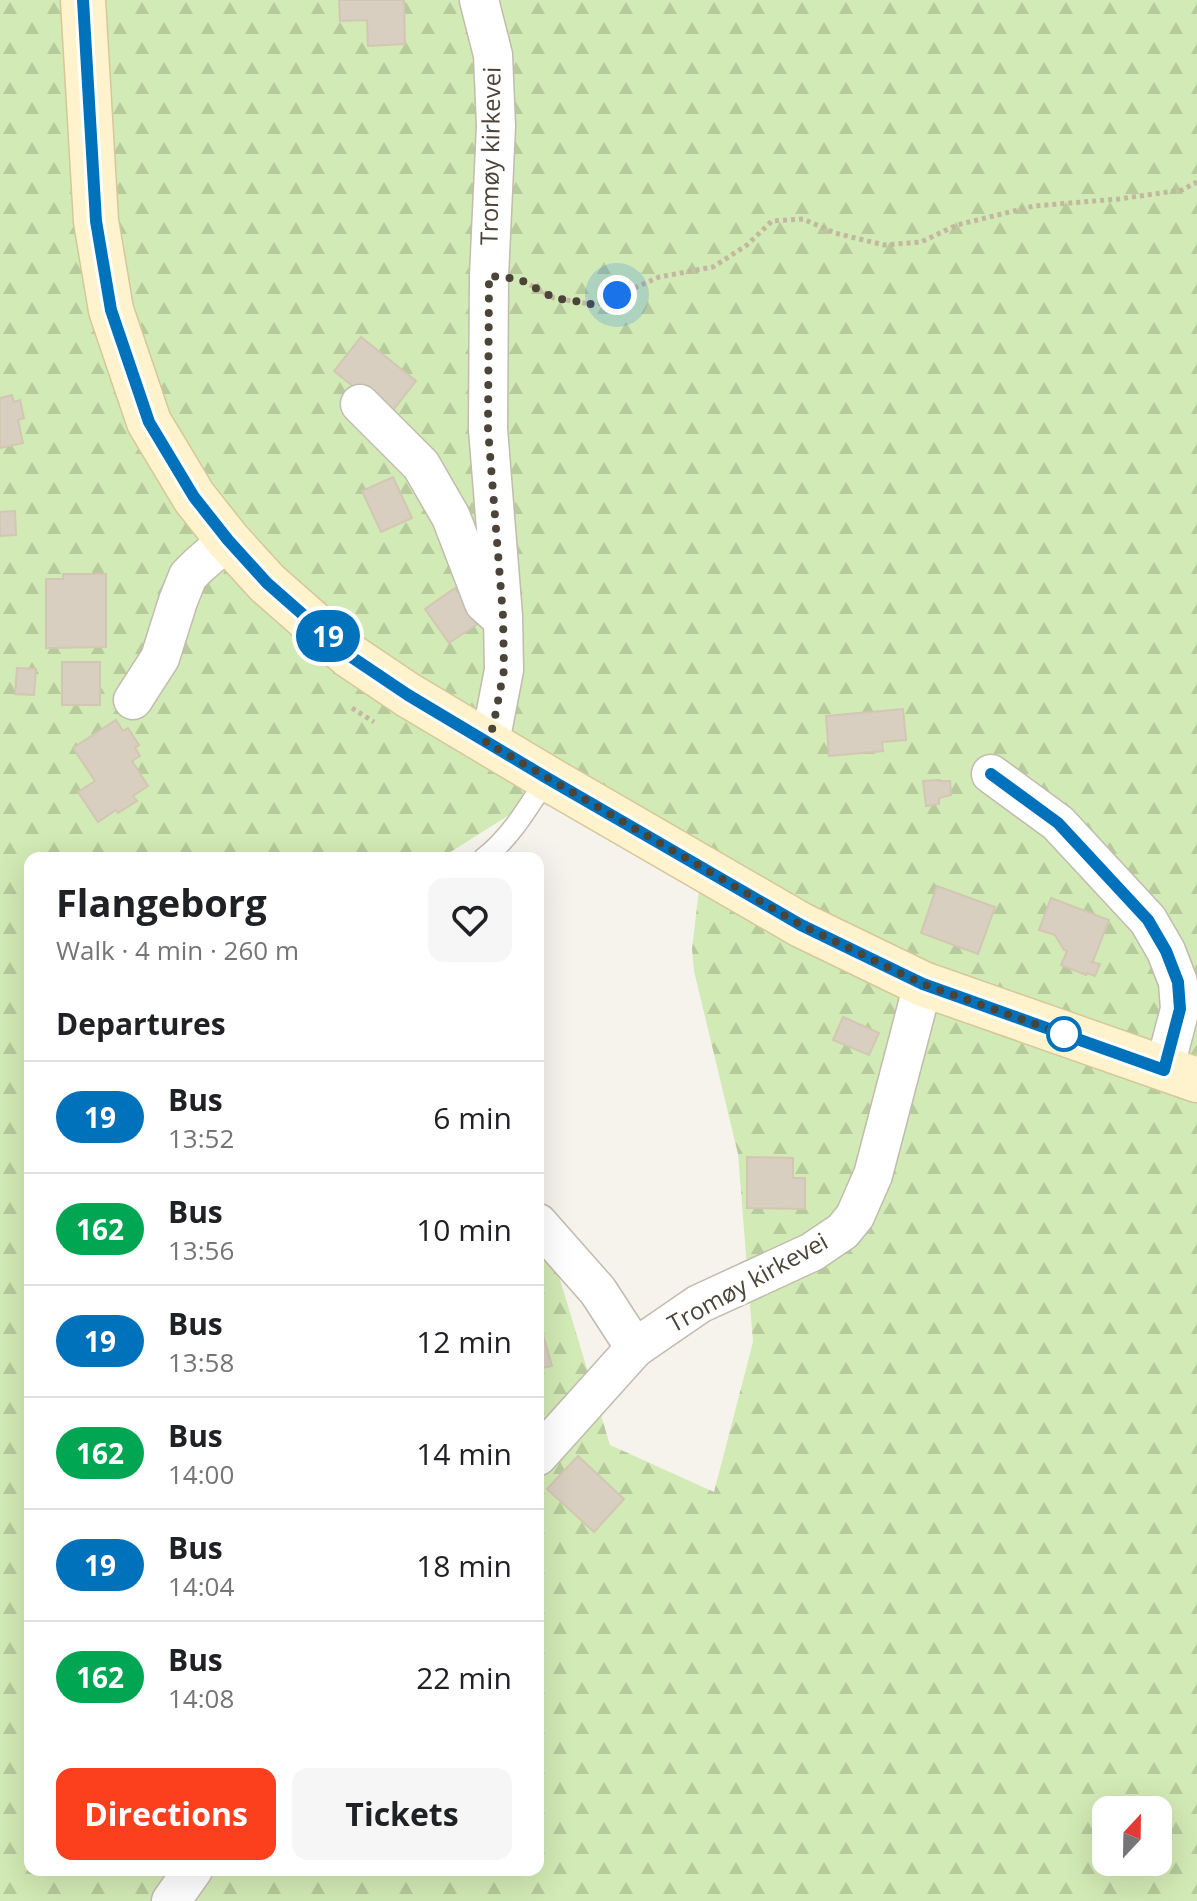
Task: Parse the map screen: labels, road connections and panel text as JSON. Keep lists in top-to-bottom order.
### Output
{
  "streets": {
    "street": ["Tromøy kirkevei"]
  },
  "lines": ["bus line 19"],
  "north": "top",
  "page": {
    "on_map": "19",
    "heading": [
      ["Flangeborg", "Walk · 4 min · 260 m"],
      "Departures"
    ],
    "list": [
      {
        "mark": "19",
        "name": "Bus",
        "note": "13:52",
        "value": "6 min"
      },
      {
        "mark": "162",
        "name": "Bus",
        "note": "13:56",
        "value": "10 min"
      },
      {
        "mark": "19",
        "name": "Bus",
        "note": "13:58",
        "value": "12 min"
      },
      {
        "mark": "162",
        "name": "Bus",
        "note": "14:00",
        "value": "14 min"
      },
      {
        "mark": "19",
        "name": "Bus",
        "note": "14:04",
        "value": "18 min"
      },
      {
        "mark": "162",
        "name": "Bus",
        "note": "14:08",
        "value": "22 min"
      }
    ],
    "buttons": ["Directions", "Tickets"]
  }
}
